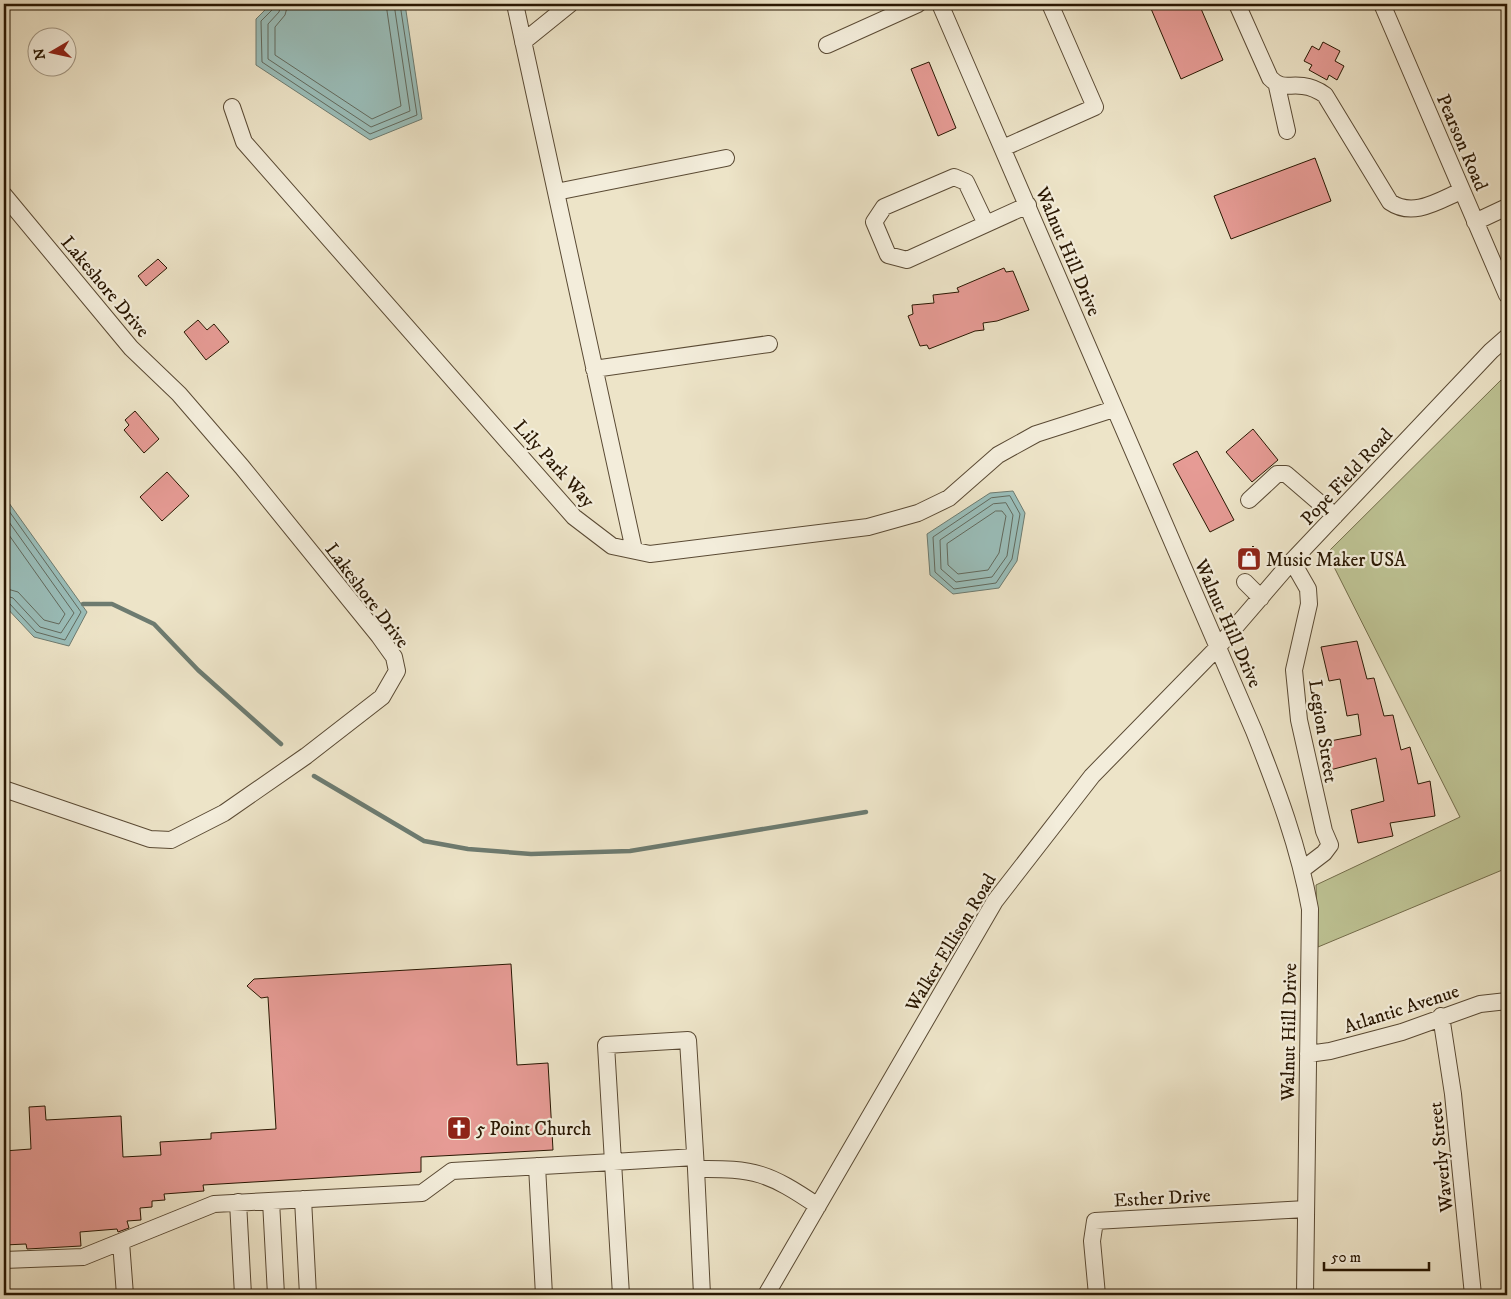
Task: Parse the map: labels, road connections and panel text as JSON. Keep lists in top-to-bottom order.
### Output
{
  "streets": {
    "street": [
      "Pearson Road",
      "Walnut Hill Drive",
      "Lakeshore Drive",
      "Lily Park Way",
      "Pope Field Road",
      "Legion Street",
      "Walker Ellison Road",
      "Atlantic Avenue",
      "Waverly Street",
      "Esther Drive"
    ]
  },
  "crossings": [
    ["Walnut Hill Drive", "Lily Park Way"],
    ["Walnut Hill Drive", "Pope Field Road"],
    ["Walnut Hill Drive", "Legion Street"],
    ["Walnut Hill Drive", "Walker Ellison Road"],
    ["Walnut Hill Drive", "Atlantic Avenue"],
    ["Walnut Hill Drive", "Esther Drive"],
    ["Pope Field Road", "Legion Street"],
    ["Pope Field Road", "Walker Ellison Road"],
    ["Atlantic Avenue", "Waverly Street"]
  ],
  "places": {
    "shop": ["Music Maker USA"],
    "church": ["5 Point Church"]
  },
  "scale_bar": "50 m",
  "north": "left"
}
